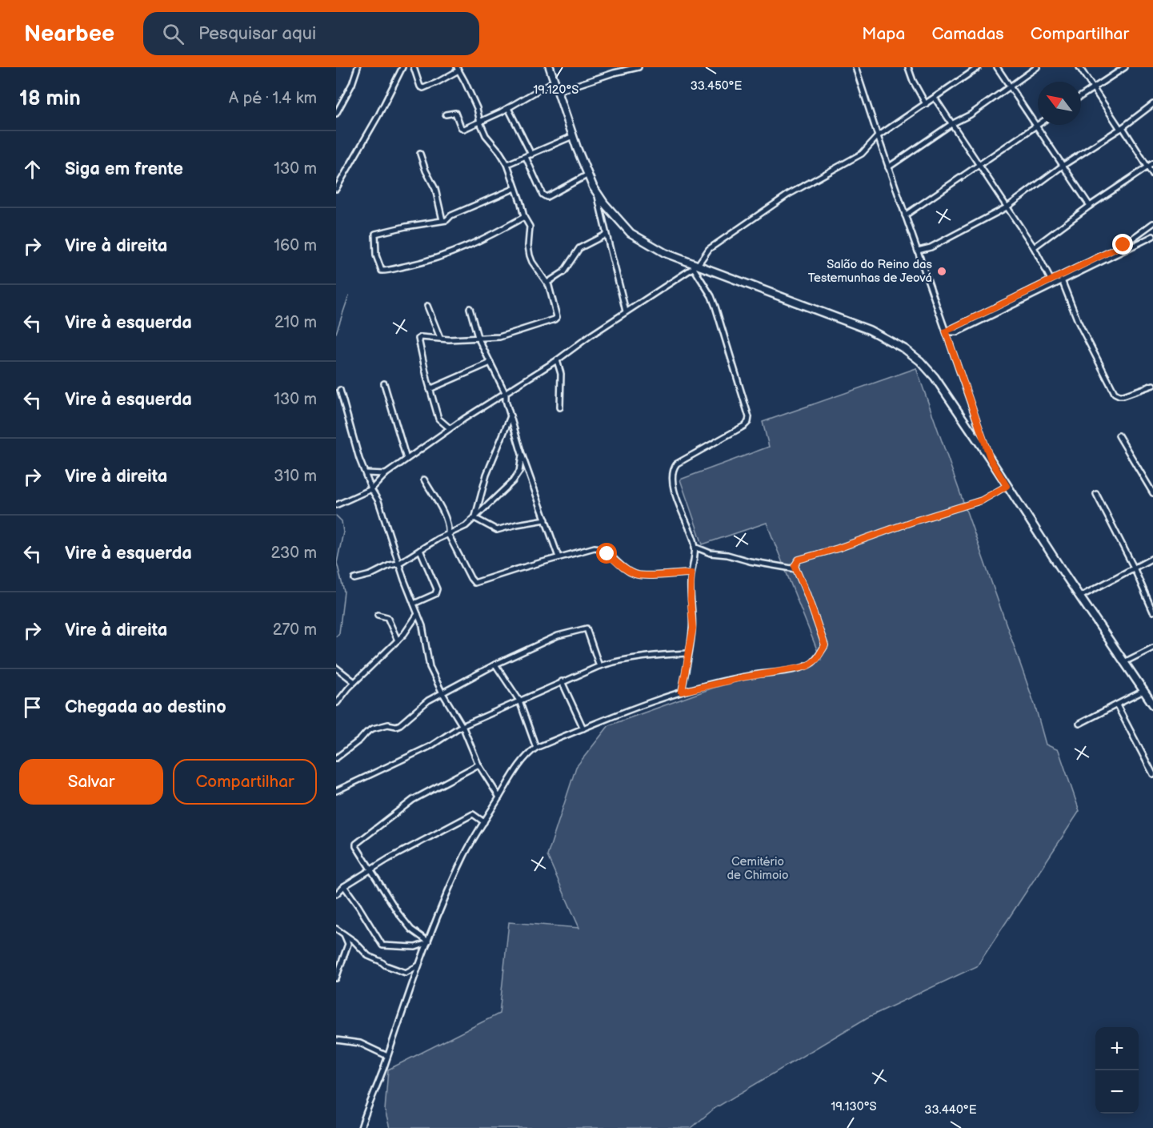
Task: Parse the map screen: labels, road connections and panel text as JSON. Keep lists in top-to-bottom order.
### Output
{
  "parks": ["Cemitério de Chimoio"],
  "places": ["Salão do Reino das Testemunhas de Jeová"],
  "north": "top left",
  "page": {
    "header": "Nearbee",
    "search": "Pesquisar aqui",
    "nav": ["Mapa", "Camadas", "Compartilhar"],
    "heading": ["18 min", "A pé · 1.4 km"],
    "list": [
      ["Siga em frente", "130 m"],
      ["Vire à direita", "160 m"],
      ["Vire à esquerda", "210 m"],
      ["Vire à esquerda", "130 m"],
      ["Vire à direita", "310 m"],
      ["Vire à esquerda", "230 m"],
      ["Vire à direita", "270 m"],
      "Chegada ao destino"
    ],
    "buttons": ["Salvar", "Compartilhar"],
    "map_buttons": ["+", "−"]
  },
  "coordinates": [
    "33.450°E",
    "19.120°S",
    "19.130°S",
    "33.440°E"
  ]
}
